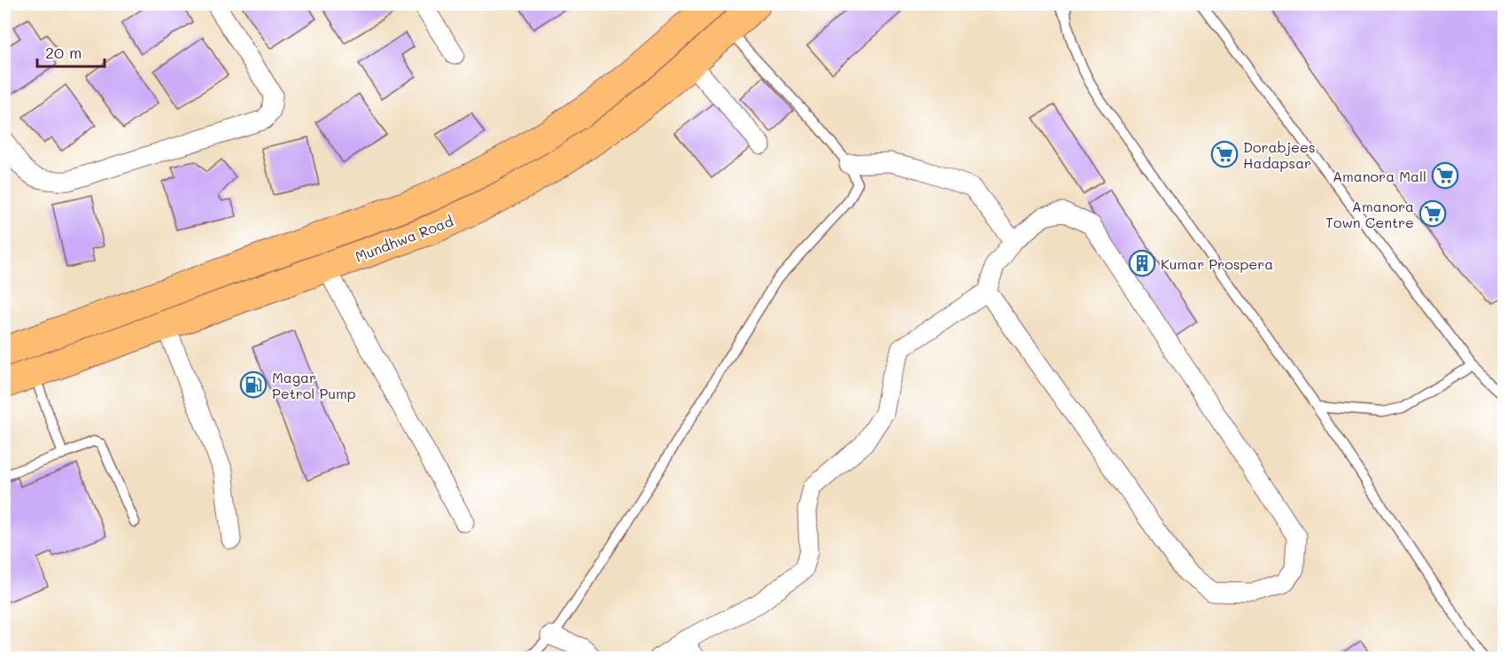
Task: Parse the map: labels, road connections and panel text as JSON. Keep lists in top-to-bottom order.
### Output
{
  "streets": {
    "highway": ["Mundhwa Road"]
  },
  "places": {
    "supermarket": ["Dorabjees Hadapsar", "Amanora Mall", "Amanora Town Centre"],
    "building": ["Kumar Prospera"],
    "fuel station": ["Magar Petrol Pump"]
  },
  "scale_bar": "20 m"
}
